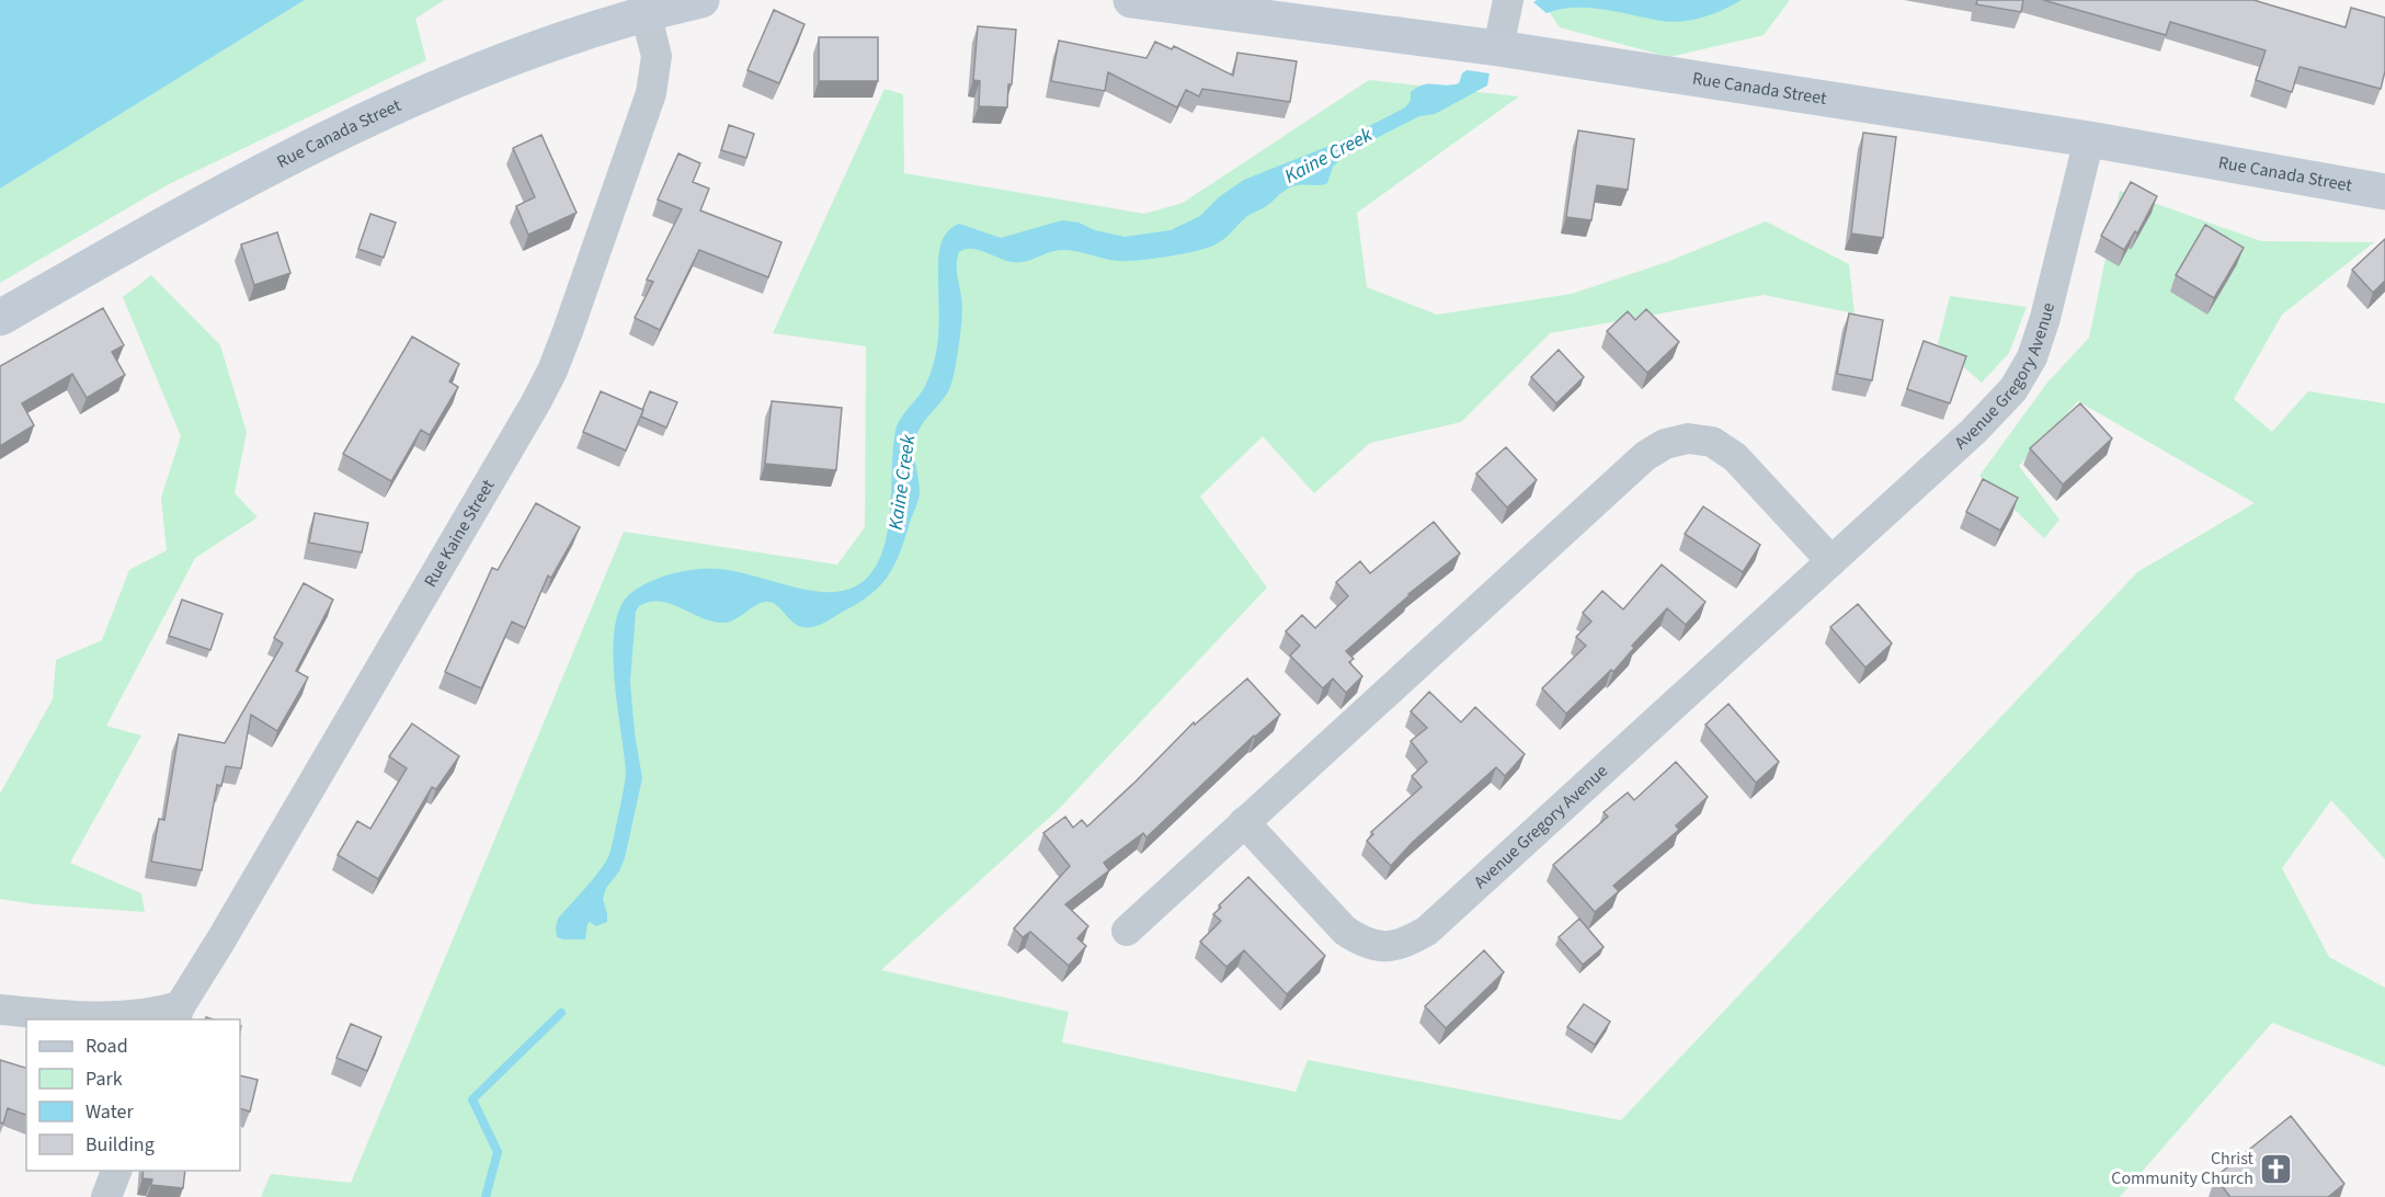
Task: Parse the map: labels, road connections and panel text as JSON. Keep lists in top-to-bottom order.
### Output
{
  "streets": {
    "main road": ["Rue Canada Street"],
    "street": ["Avenue Gregory Avenue", "Rue Kaine Street"]
  },
  "crossings": [
    ["Rue Canada Street", "Avenue Gregory Avenue"],
    ["Rue Canada Street", "Rue Kaine Street"]
  ],
  "water": ["Kaine Creek"],
  "places": {
    "church": ["Christ Community Church"]
  },
  "legend": [
    "Road",
    "Park",
    "Water",
    "Building"
  ]
}
